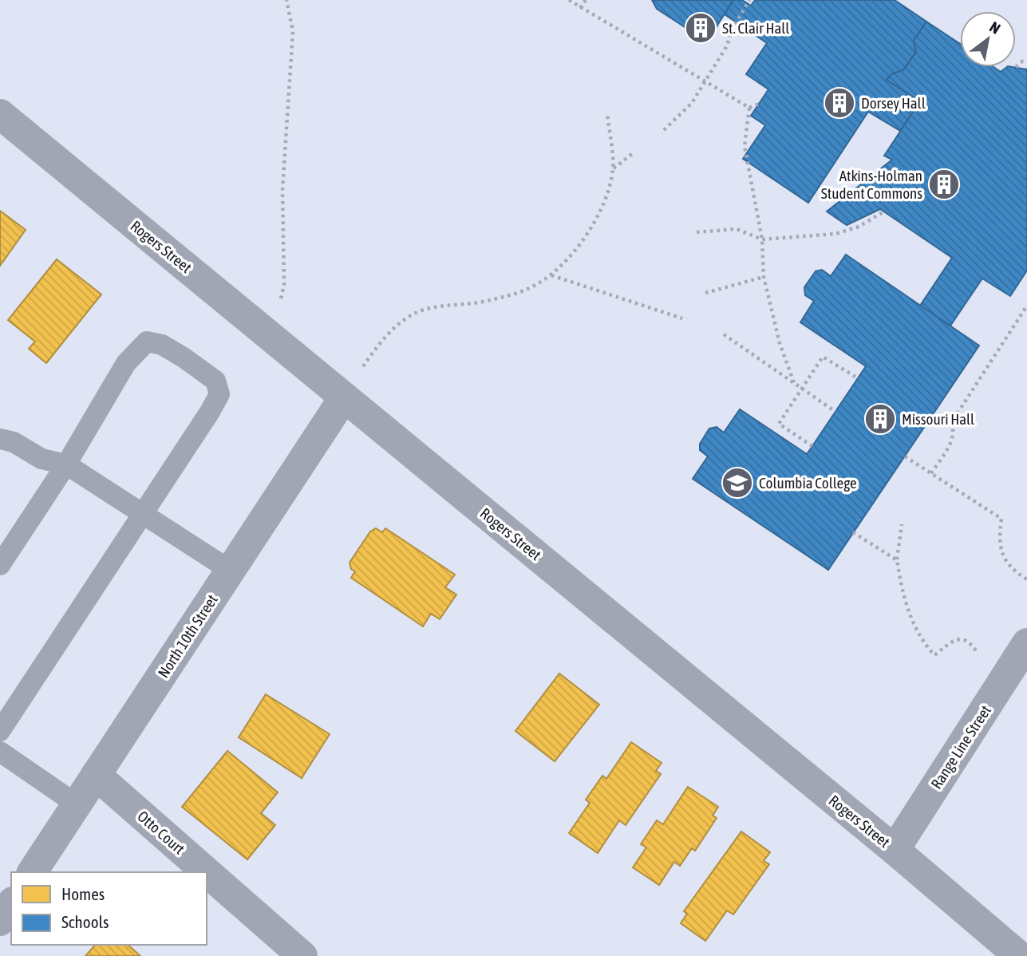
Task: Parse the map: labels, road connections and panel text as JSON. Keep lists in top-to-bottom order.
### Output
{
  "streets": {
    "street": [
      "Rogers Street",
      "North 10th Street",
      "Range Line Street",
      "Otto Court"
    ]
  },
  "crossings": [
    ["Rogers Street", "North 10th Street"],
    ["Rogers Street", "Range Line Street"],
    ["North 10th Street", "Otto Court"]
  ],
  "places": {
    "building": [
      "St. Clair Hall",
      "Dorsey Hall",
      "Atkins-Holman Student Commons",
      "Missouri Hall"
    ],
    "school or university": ["Columbia College"]
  },
  "legend": ["Homes", "Schools"],
  "north": "top right"
}
